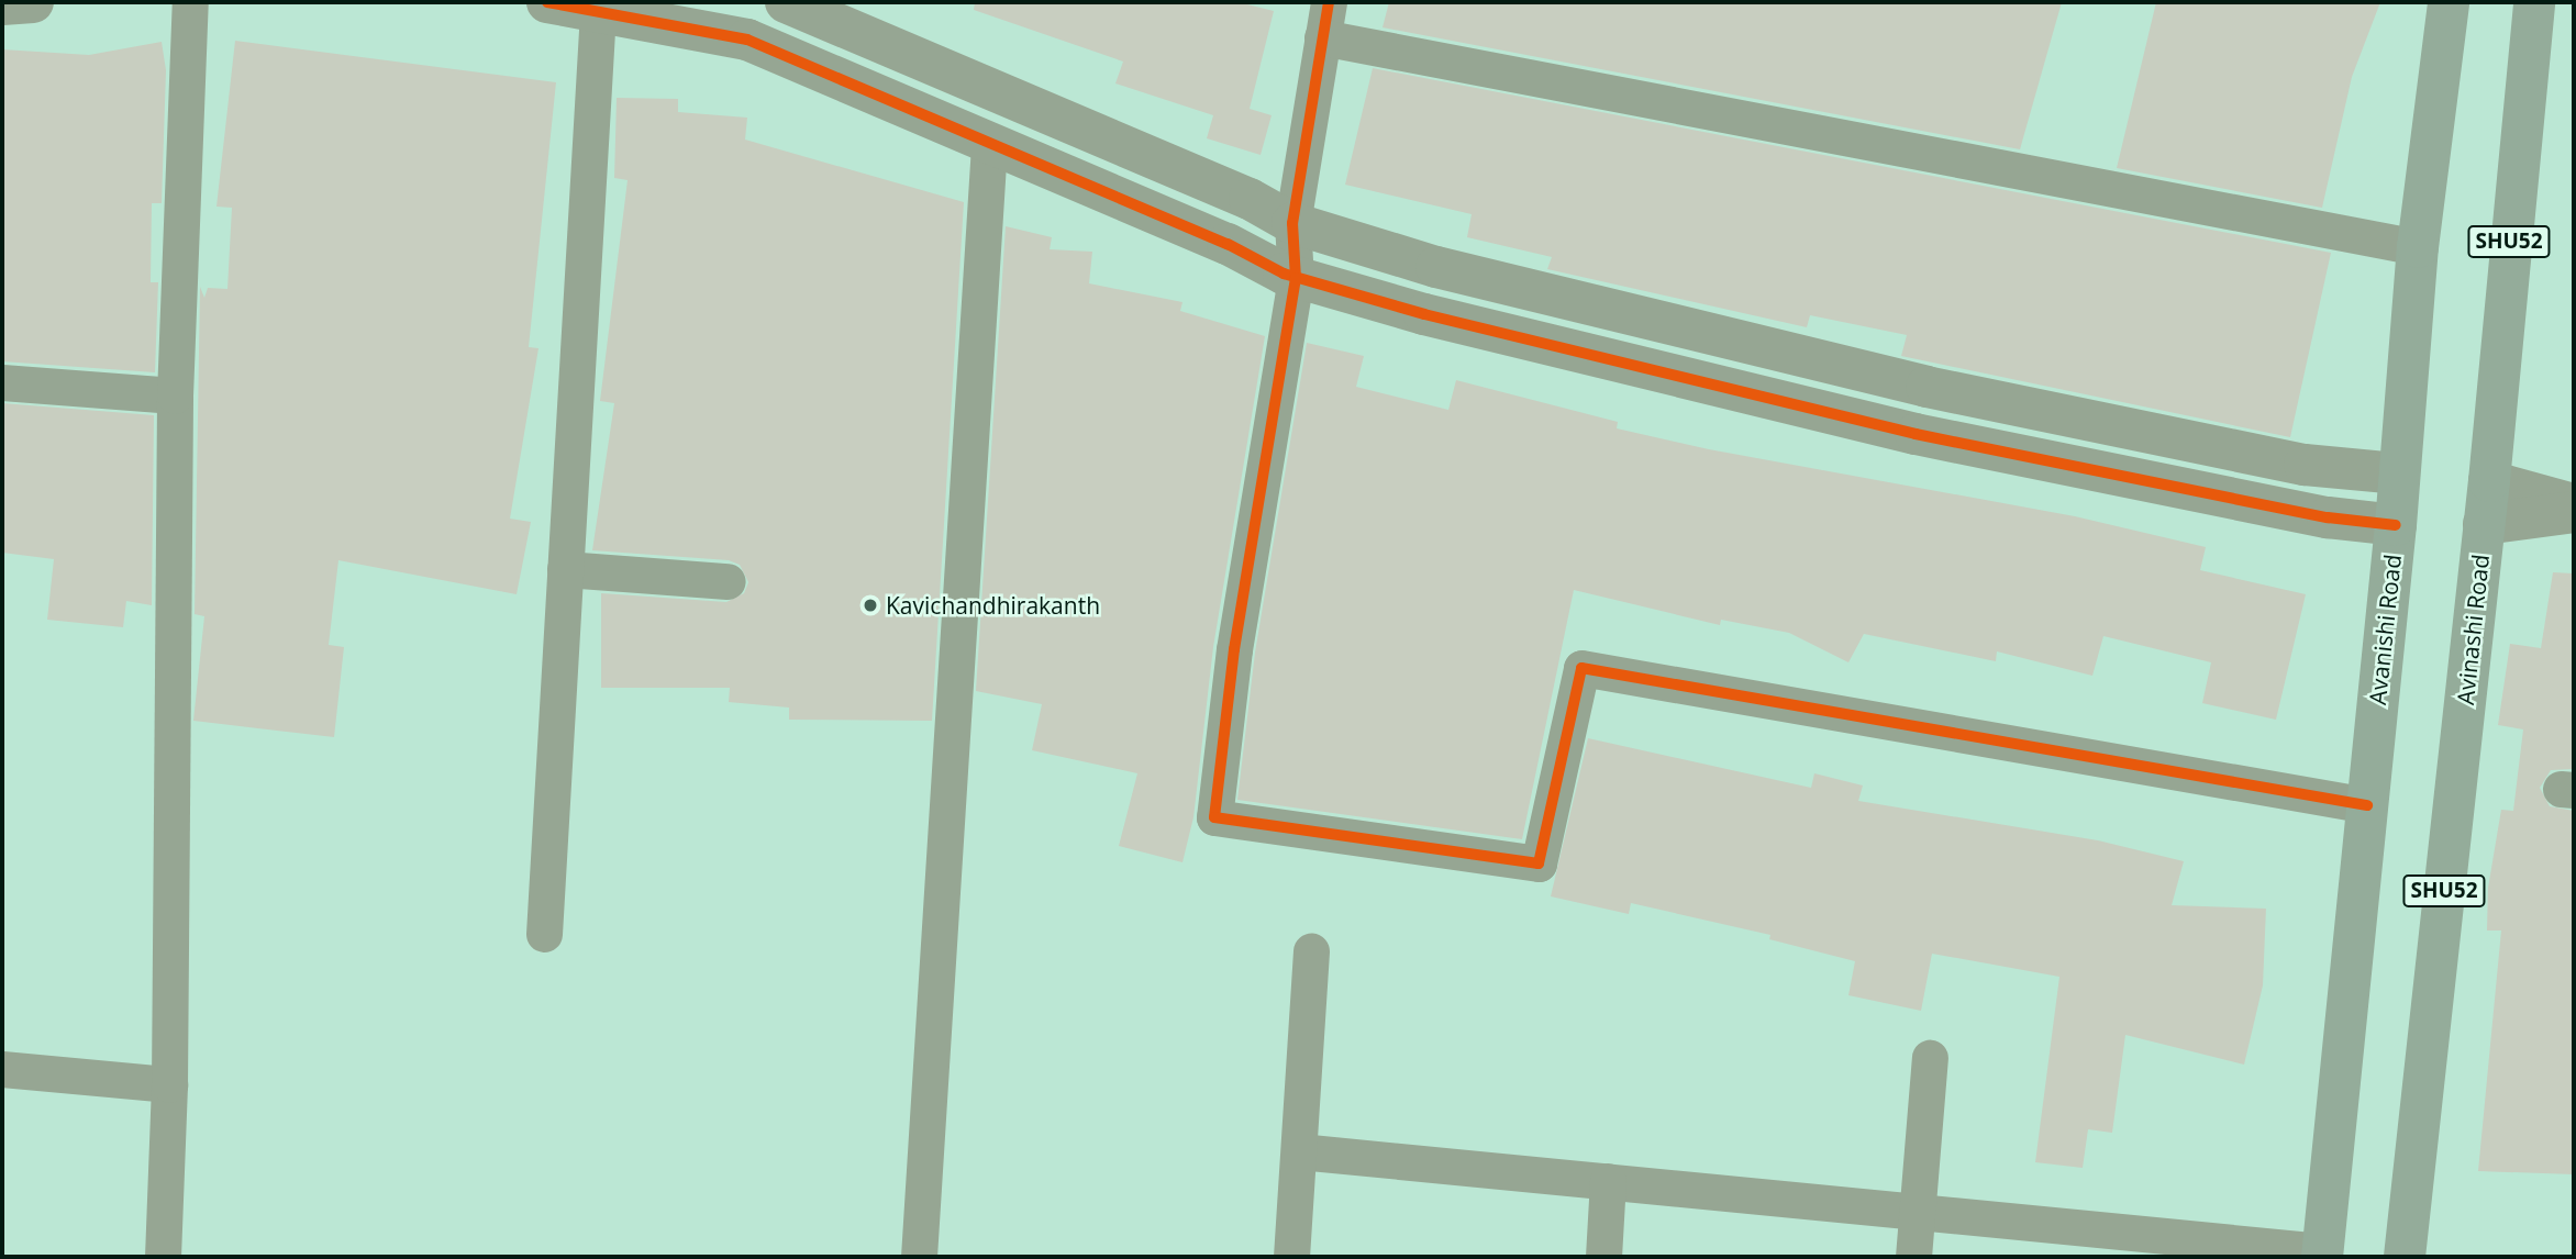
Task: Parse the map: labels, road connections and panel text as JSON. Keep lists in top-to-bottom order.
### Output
{
  "streets": {
    "main road": ["SHU52", "Avanishi Road", "Avinashi Road"]
  },
  "places": ["Kavichandhirakanth"]
}
